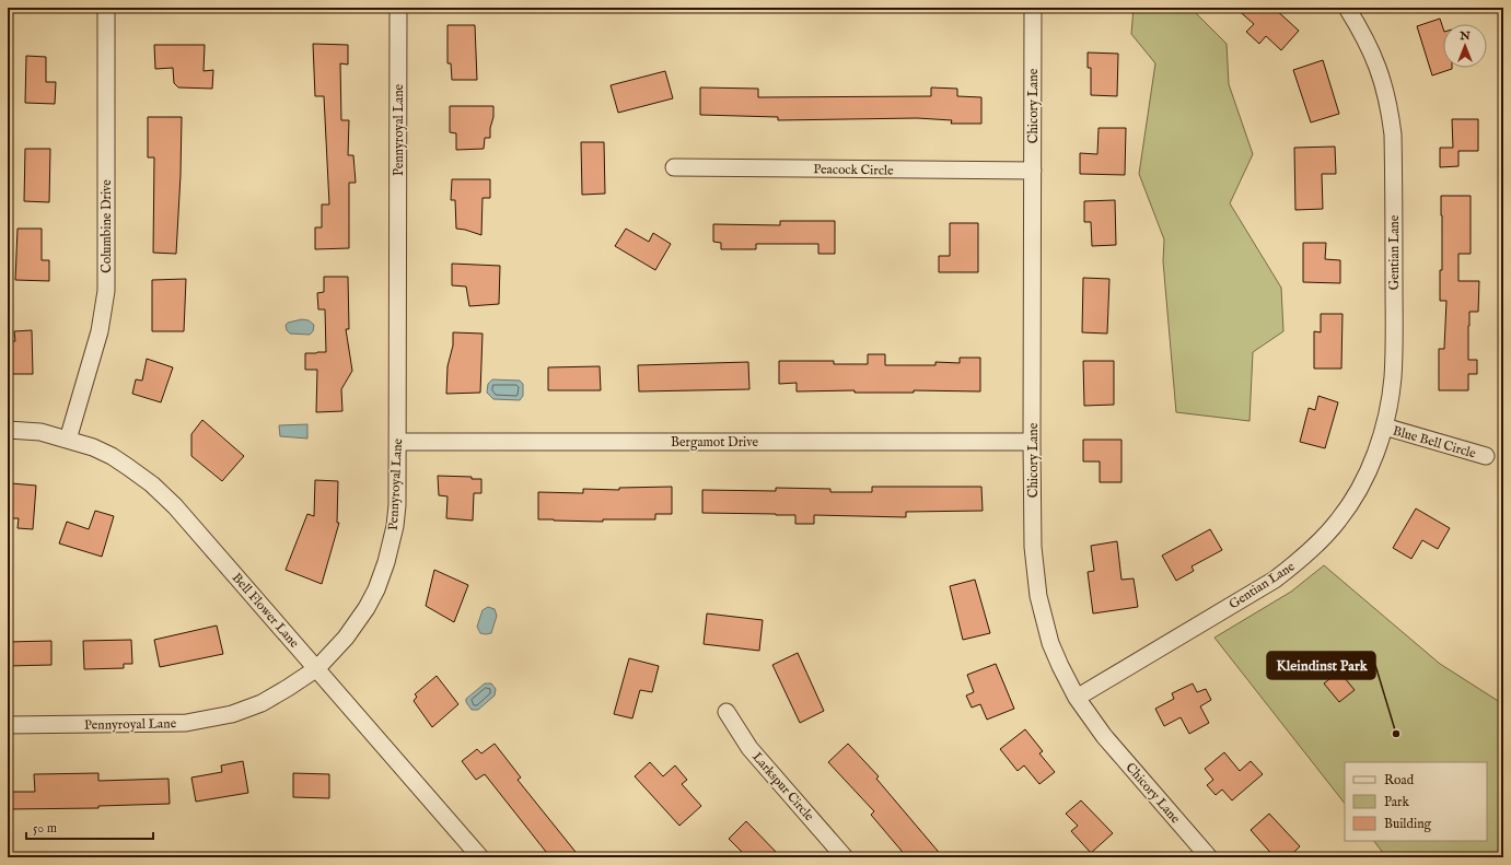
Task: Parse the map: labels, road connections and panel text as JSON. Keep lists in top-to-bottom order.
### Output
{
  "streets": {
    "street": [
      "Chicory Lane",
      "Pennyroyal Lane",
      "Peacock Circle",
      "Columbine Drive",
      "Gentian Lane",
      "Bergamot Drive",
      "Blue Bell Circle",
      "Bell Flower Lane",
      "Larkspur Circle"
    ]
  },
  "crossings": [
    ["Chicory Lane", "Peacock Circle"],
    ["Chicory Lane", "Gentian Lane"],
    ["Chicory Lane", "Bergamot Drive"],
    ["Pennyroyal Lane", "Bergamot Drive"],
    ["Pennyroyal Lane", "Bell Flower Lane"],
    ["Columbine Drive", "Bell Flower Lane"],
    ["Gentian Lane", "Blue Bell Circle"]
  ],
  "places": ["Kleindinst Park"],
  "legend": ["Road", "Park", "Building"],
  "scale_bar": "50 m",
  "north": "top"
}
